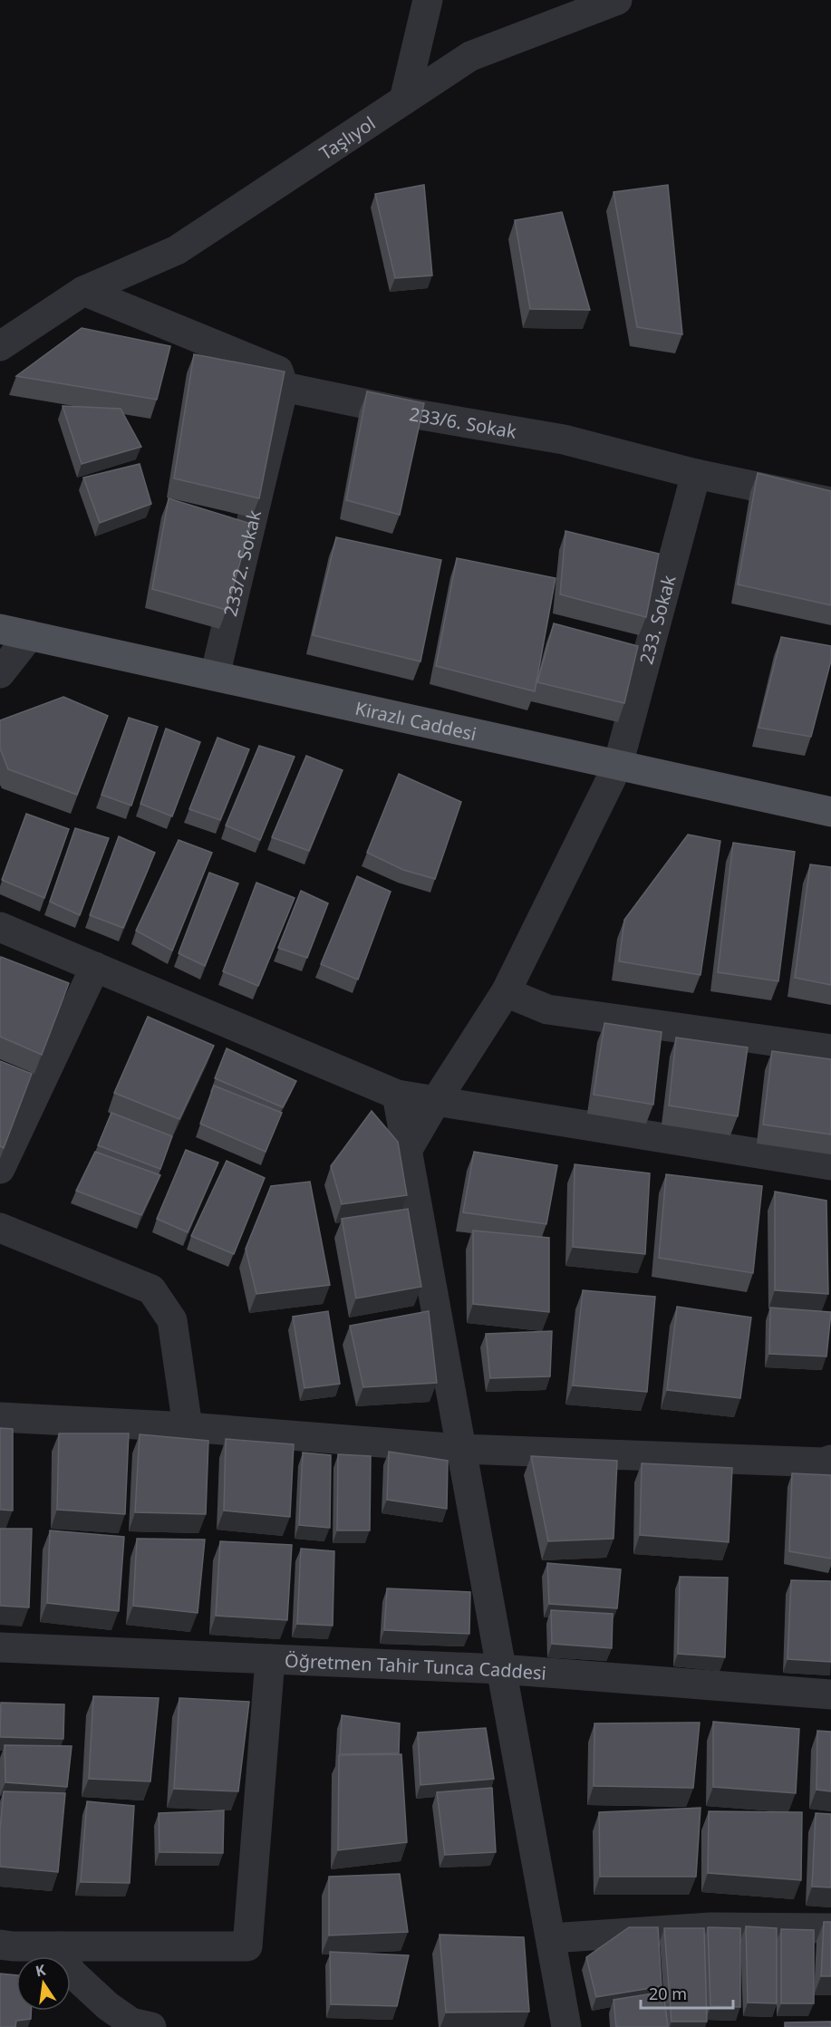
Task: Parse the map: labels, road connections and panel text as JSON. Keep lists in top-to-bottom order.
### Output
{
  "streets": {
    "main road": ["Kirazlı Caddesi"],
    "street": [
      "Taşlıyol",
      "233/6. Sokak",
      "233/2. Sokak",
      "233. Sokak",
      "Öğretmen Tahir Tunca Caddesi"
    ]
  },
  "crossings": [
    ["233/6. Sokak", "233/2. Sokak"],
    ["233/6. Sokak", "233. Sokak"],
    ["233/2. Sokak", "Kirazlı Caddesi"],
    ["233. Sokak", "Kirazlı Caddesi"]
  ],
  "scale_bar": "20 m",
  "north": "top"
}
